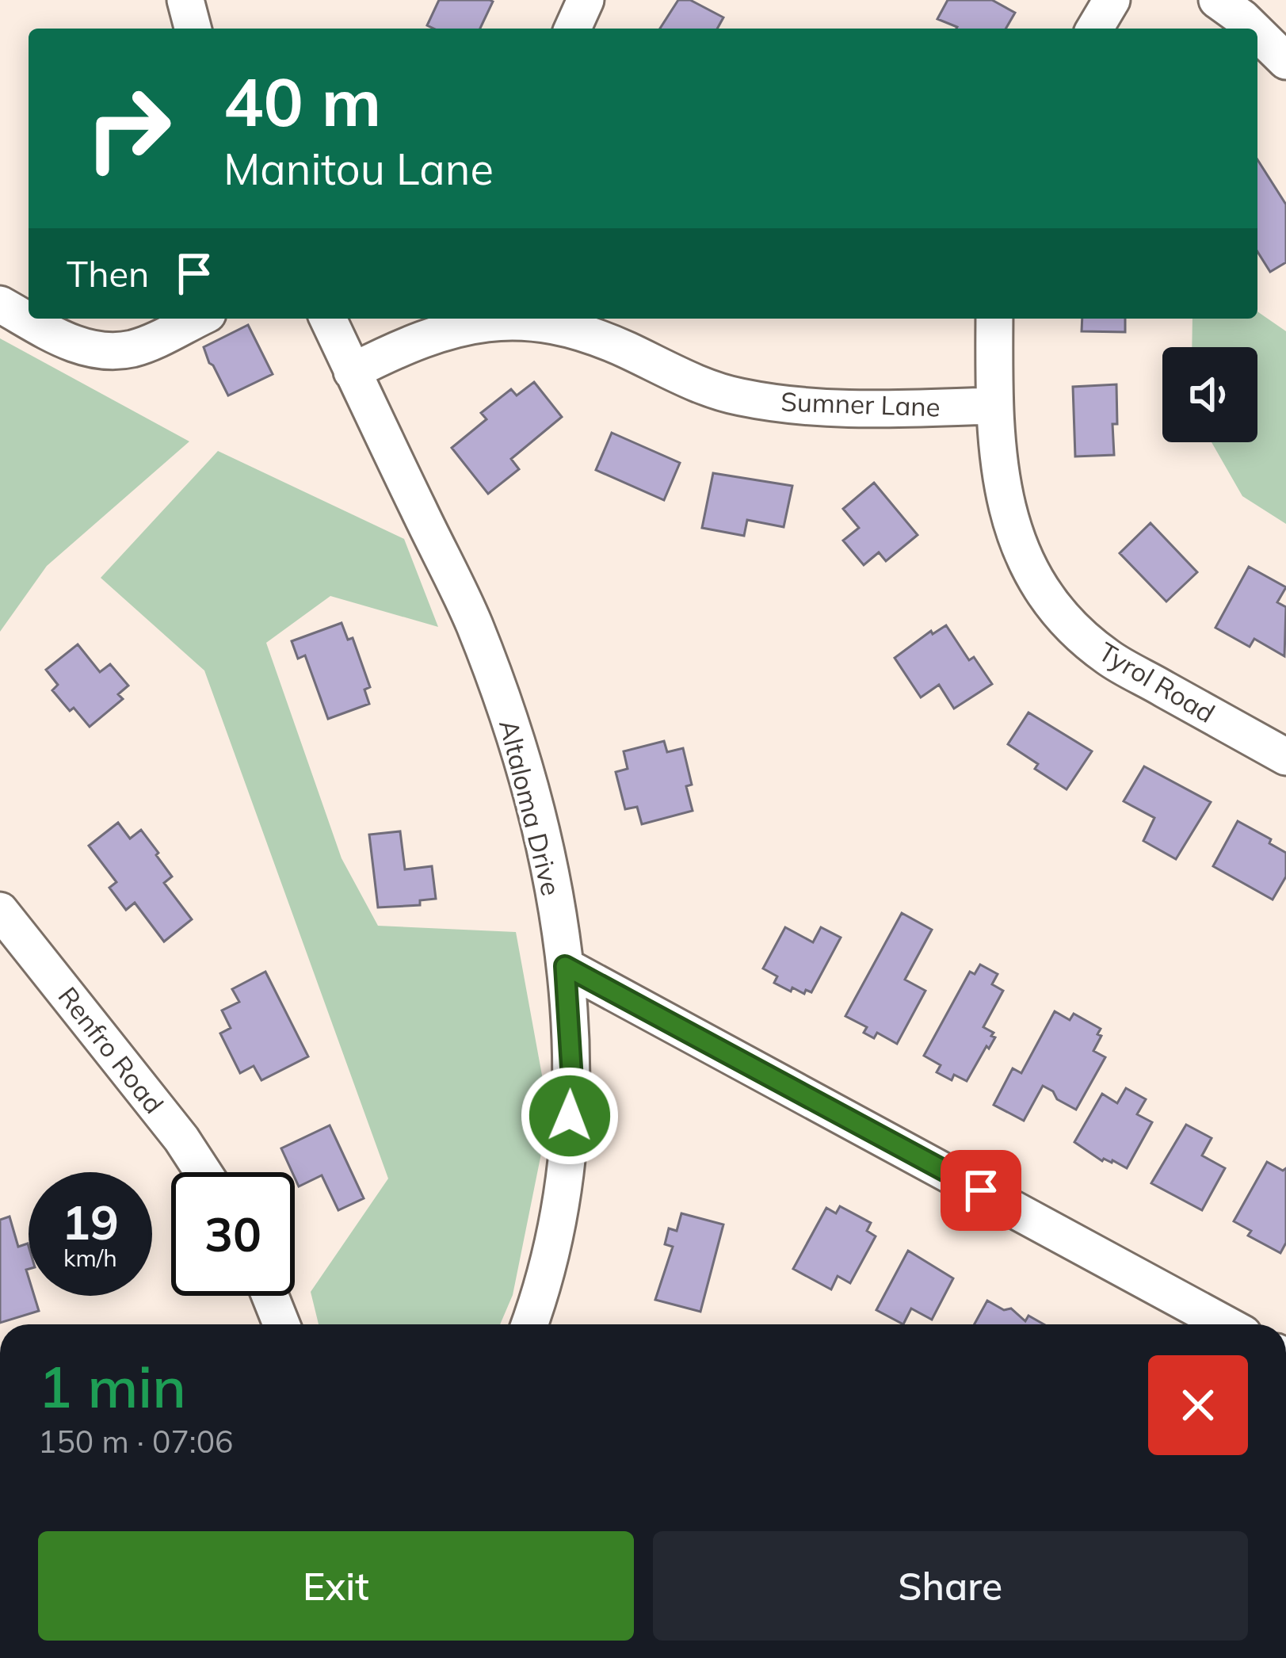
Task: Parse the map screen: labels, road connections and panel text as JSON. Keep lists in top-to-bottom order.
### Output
{
  "streets": {
    "street": [
      "Sumner Lane",
      "Tyrol Road",
      "Altaloma Drive",
      "Renfro Road"
    ]
  },
  "crossings": [
    ["Sumner Lane", "Tyrol Road"],
    ["Sumner Lane", "Altaloma Drive"]
  ],
  "page": {
    "turn": ["40 m", "Manitou Lane"],
    "then": "Then",
    "speed": "19 km/h",
    "limit": "30",
    "heading": ["1 min", "150 m · 07:06"],
    "buttons": ["Exit", "Share"]
  }
}
